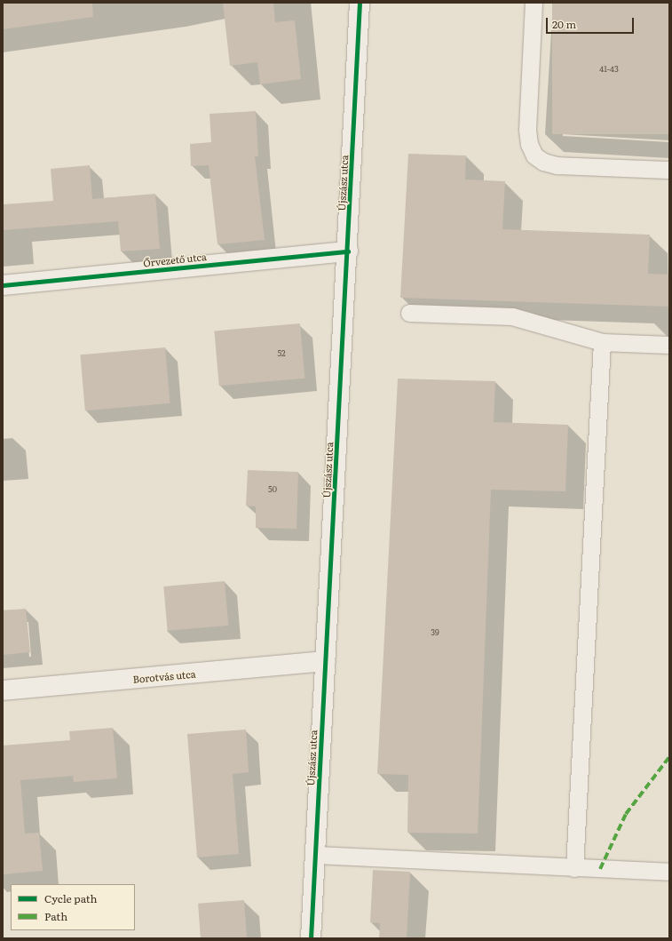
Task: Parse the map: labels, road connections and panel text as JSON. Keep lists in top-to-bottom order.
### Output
{
  "streets": {
    "street": ["Újszász utca", "Őrvezető utca", "Borotvás utca"]
  },
  "crossings": [
    ["Újszász utca", "Őrvezető utca"],
    ["Újszász utca", "Borotvás utca"]
  ],
  "house_numbers": [
    "41-43",
    "52",
    "50",
    "39"
  ],
  "legend": ["Cycle path", "Path"],
  "scale_bar": "20 m"
}
